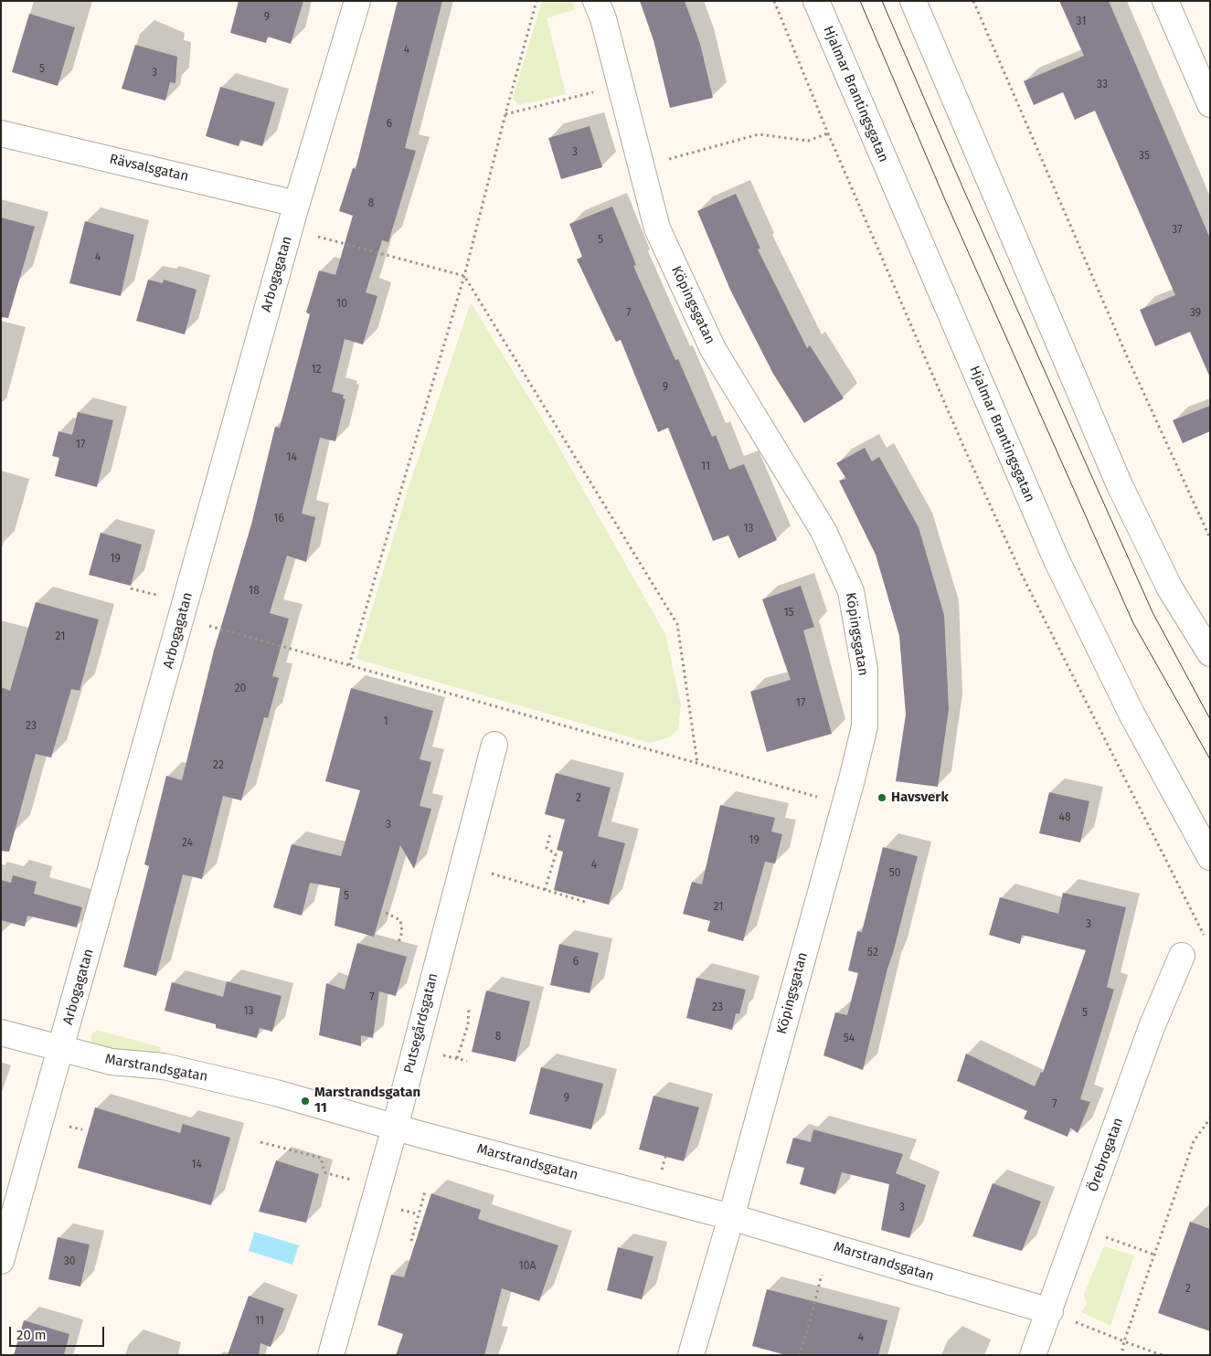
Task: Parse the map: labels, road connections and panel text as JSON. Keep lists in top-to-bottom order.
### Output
{
  "streets": {
    "street": [
      "Hjalmar Brantingsgatan",
      "Rävsalsgatan",
      "Arbogagatan",
      "Köpingsgatan",
      "Putsegårdsgatan",
      "Marstrandsgatan",
      "Örebrogatan"
    ]
  },
  "crossings": [
    ["Rävsalsgatan", "Arbogagatan"],
    ["Arbogagatan", "Marstrandsgatan"],
    ["Köpingsgatan", "Marstrandsgatan"],
    ["Putsegårdsgatan", "Marstrandsgatan"],
    ["Marstrandsgatan", "Örebrogatan"]
  ],
  "places": ["Havsverk", "Marstrandsgatan 11"],
  "house_numbers": [
    "9",
    "31",
    "4",
    "5",
    "3",
    "33",
    "6",
    "3",
    "35",
    "8",
    "37",
    "5",
    "4",
    "10",
    "7",
    "39",
    "12",
    "9",
    "17",
    "14",
    "11",
    "16",
    "13",
    "19",
    "18",
    "15",
    "21",
    "20",
    "17",
    "1",
    "23",
    "22",
    "2",
    "48",
    "3",
    "19",
    "24",
    "4",
    "50",
    "5",
    "21",
    "3",
    "52",
    "6",
    "7",
    "23",
    "13",
    "5",
    "8",
    "54",
    "9",
    "7",
    "14",
    "3",
    "30",
    "10A",
    "2",
    "11",
    "4"
  ],
  "scale_bar": "20 m"
}
